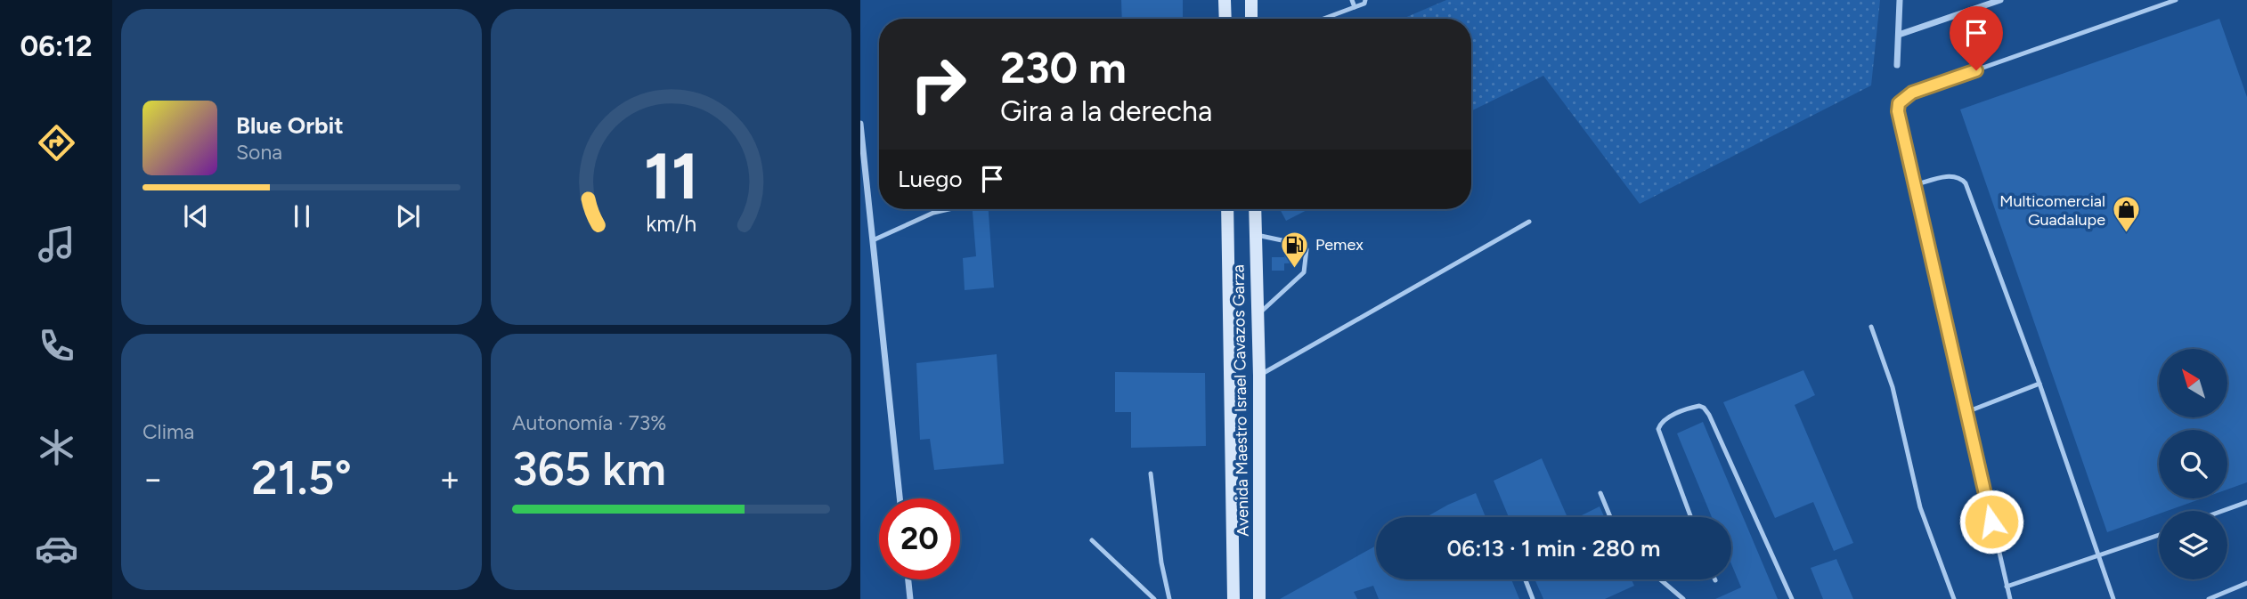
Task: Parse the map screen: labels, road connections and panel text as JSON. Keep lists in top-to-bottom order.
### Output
{
  "streets": {
    "main road": ["Avenida Maestro Israel Cavazos Garza"]
  },
  "places": {
    "shop": ["Multicomercial Guadalupe"],
    "fuel station": ["Pemex"]
  },
  "north": "top left",
  "page": {
    "tabs": "06:12",
    "turn": ["230 m", "Gira a la derecha"],
    "song": ["Blue Orbit", "Sona"],
    "then": "Luego",
    "tile": [
      "Clima",
      ["Autonomía · 73%", "365 km"]
    ],
    "heat": ["−", "21.5°", "+"],
    "limit": "20",
    "trip": "06:13 · 1 min · 280 m",
    "gauge": ["11", "km/h"]
  }
}
